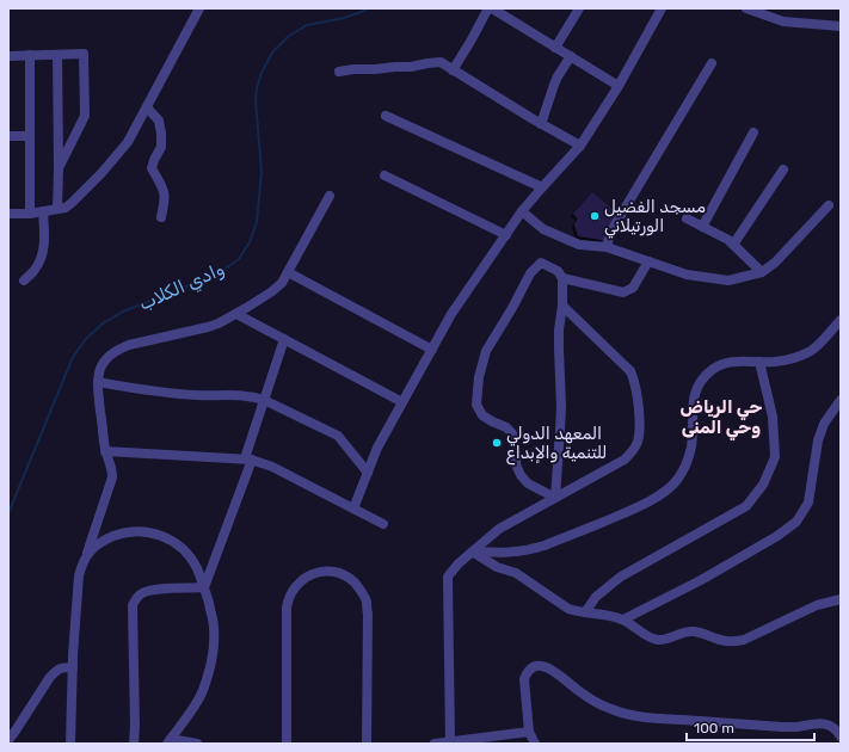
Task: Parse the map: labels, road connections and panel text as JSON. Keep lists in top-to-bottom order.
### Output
{
  "districts": ["حي الرياض وحي المنى"],
  "water": ["وادي الكلاب"],
  "places": ["مسجد الفضيل الورتيلاني", "المعهد الدولي للتنمية والإبداع"],
  "scale_bar": "100 m"
}
